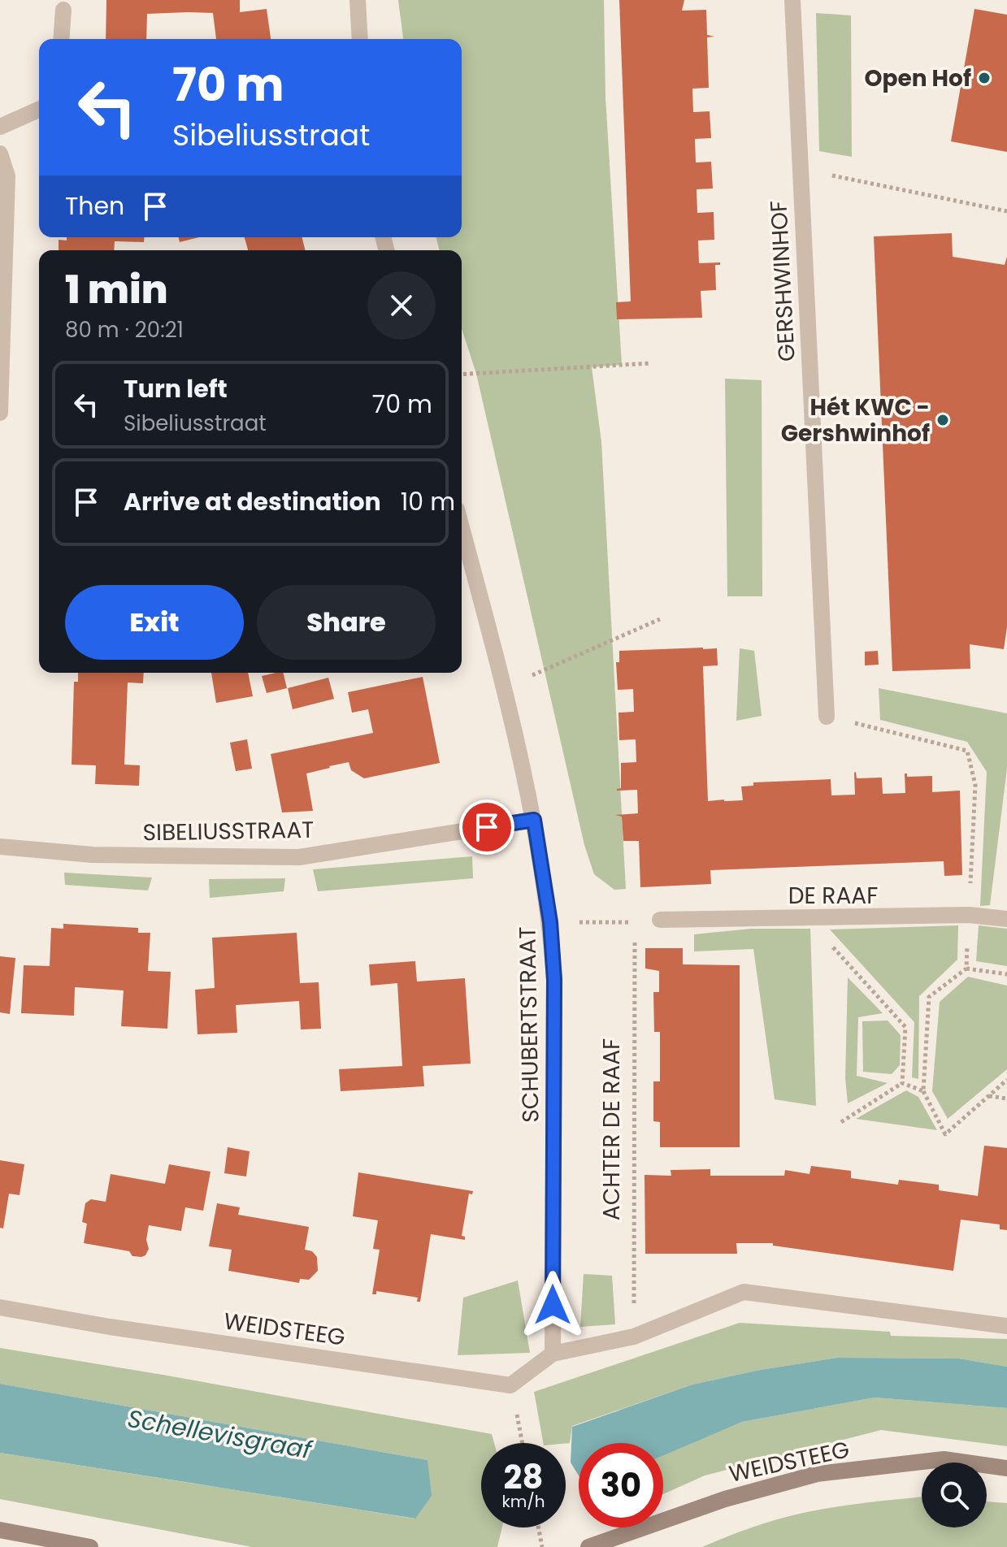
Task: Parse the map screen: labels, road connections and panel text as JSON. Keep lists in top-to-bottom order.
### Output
{
  "streets": {
    "street": [
      "GERSHWINHOF",
      "SIBELIUSSTRAAT",
      "DE RAAF",
      "SCHUBERTSTRAAT",
      "WEIDSTEEG"
    ],
    "path": ["ACHTER DE RAAF"]
  },
  "crossings": [
    ["SIBELIUSSTRAAT", "SCHUBERTSTRAAT"]
  ],
  "water": ["Schellevisgraaf"],
  "places": ["Open Hof", "Hét KWC - Gershwinhof"],
  "page": {
    "turn": ["70 m", "Sibeliusstraat"],
    "then": "Then",
    "heading": ["1 min", "80 m · 20:21"],
    "list": [
      {
        "name": "Turn left",
        "note": "Sibeliusstraat",
        "value": "70 m"
      },
      {
        "name": "Arrive at destination",
        "value": "10 m"
      }
    ],
    "buttons": ["Exit", "Share"],
    "speed": "28 km/h",
    "limit": "30"
  }
}
